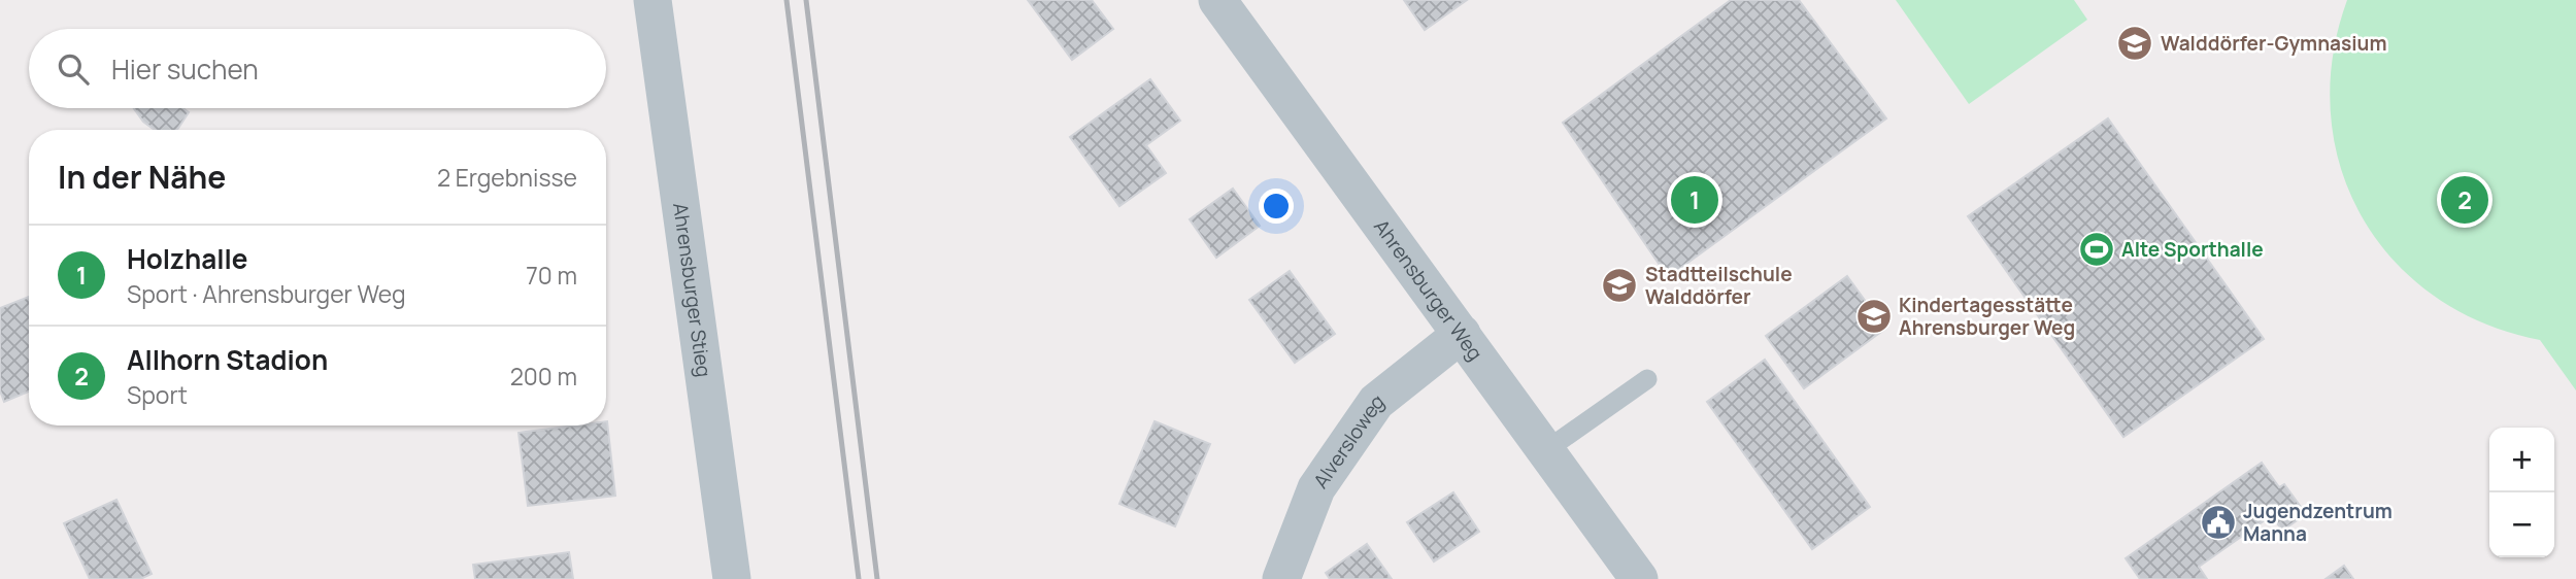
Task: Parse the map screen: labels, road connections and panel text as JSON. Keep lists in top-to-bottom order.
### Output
{
  "streets": {
    "street": ["Ahrensburger Stieg", "Ahrensburger Weg", "Alversloweg"]
  },
  "crossings": [
    ["Ahrensburger Weg", "Alversloweg"]
  ],
  "places": {
    "school or university": ["Walddörfer-Gymnasium", "Stadtteilschule Walddörfer", "Kindertagesstätte Ahrensburger Weg"],
    "sports": ["Alte Sporthalle"],
    "public building": ["Jugendzentrum Manna"]
  },
  "page": {
    "search": "Hier suchen",
    "heading": ["In der Nähe", "2 Ergebnisse"],
    "pins": ["1", "2"],
    "list": [
      {
        "mark": "1",
        "name": "Holzhalle",
        "note": "Sport · Ahrensburger Weg",
        "value": "70 m"
      },
      {
        "mark": "2",
        "name": "Allhorn Stadion",
        "note": "Sport",
        "value": "200 m"
      }
    ],
    "map_buttons": ["+", "−"]
  }
}
